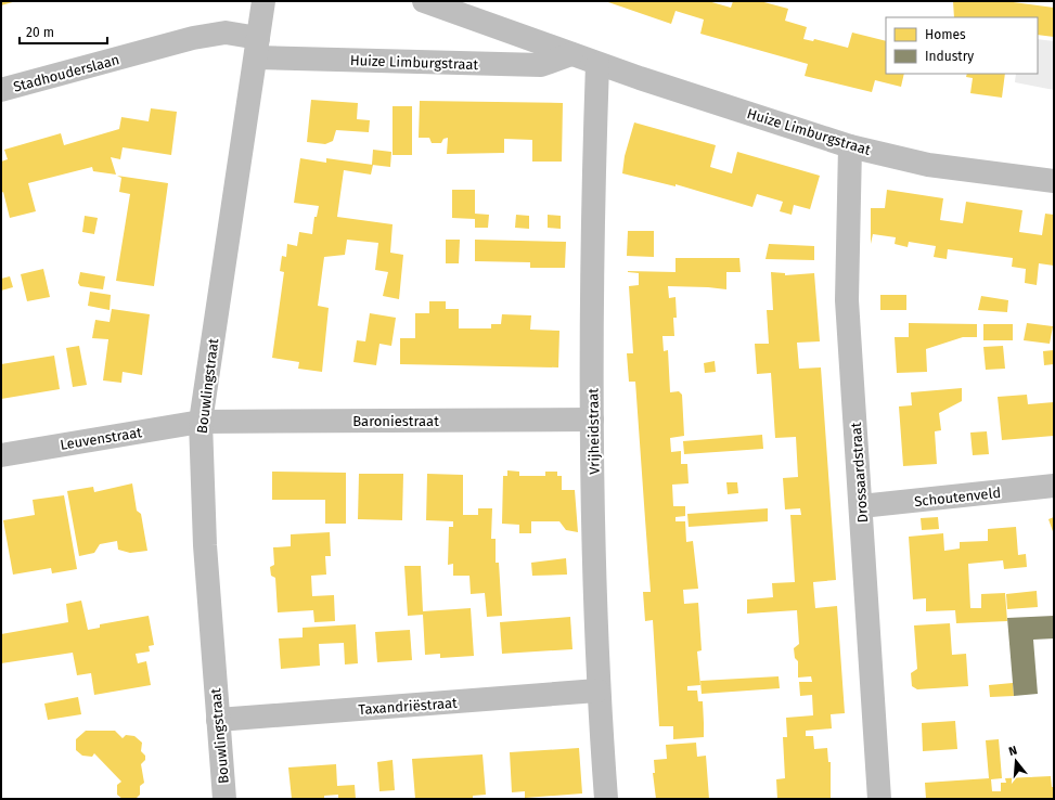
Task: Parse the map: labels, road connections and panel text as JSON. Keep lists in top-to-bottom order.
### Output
{
  "streets": {
    "street": [
      "Huize Limburgstraat",
      "Stadhouderslaan",
      "Bouwlingstraat",
      "Baroniestraat",
      "Vrijheidstraat",
      "Leuvenstraat",
      "Drossaardstraat",
      "Schoutenveld",
      "Taxandriëstraat"
    ]
  },
  "crossings": [
    ["Huize Limburgstraat", "Stadhouderslaan"],
    ["Huize Limburgstraat", "Bouwlingstraat"],
    ["Huize Limburgstraat", "Vrijheidstraat"],
    ["Huize Limburgstraat", "Drossaardstraat"],
    ["Stadhouderslaan", "Bouwlingstraat"],
    ["Bouwlingstraat", "Baroniestraat"],
    ["Bouwlingstraat", "Leuvenstraat"],
    ["Bouwlingstraat", "Taxandriëstraat"],
    ["Baroniestraat", "Vrijheidstraat"],
    ["Baroniestraat", "Leuvenstraat"],
    ["Vrijheidstraat", "Taxandriëstraat"],
    ["Drossaardstraat", "Schoutenveld"]
  ],
  "legend": ["Homes", "Industry"],
  "scale_bar": "20 m",
  "north": "top"
}
